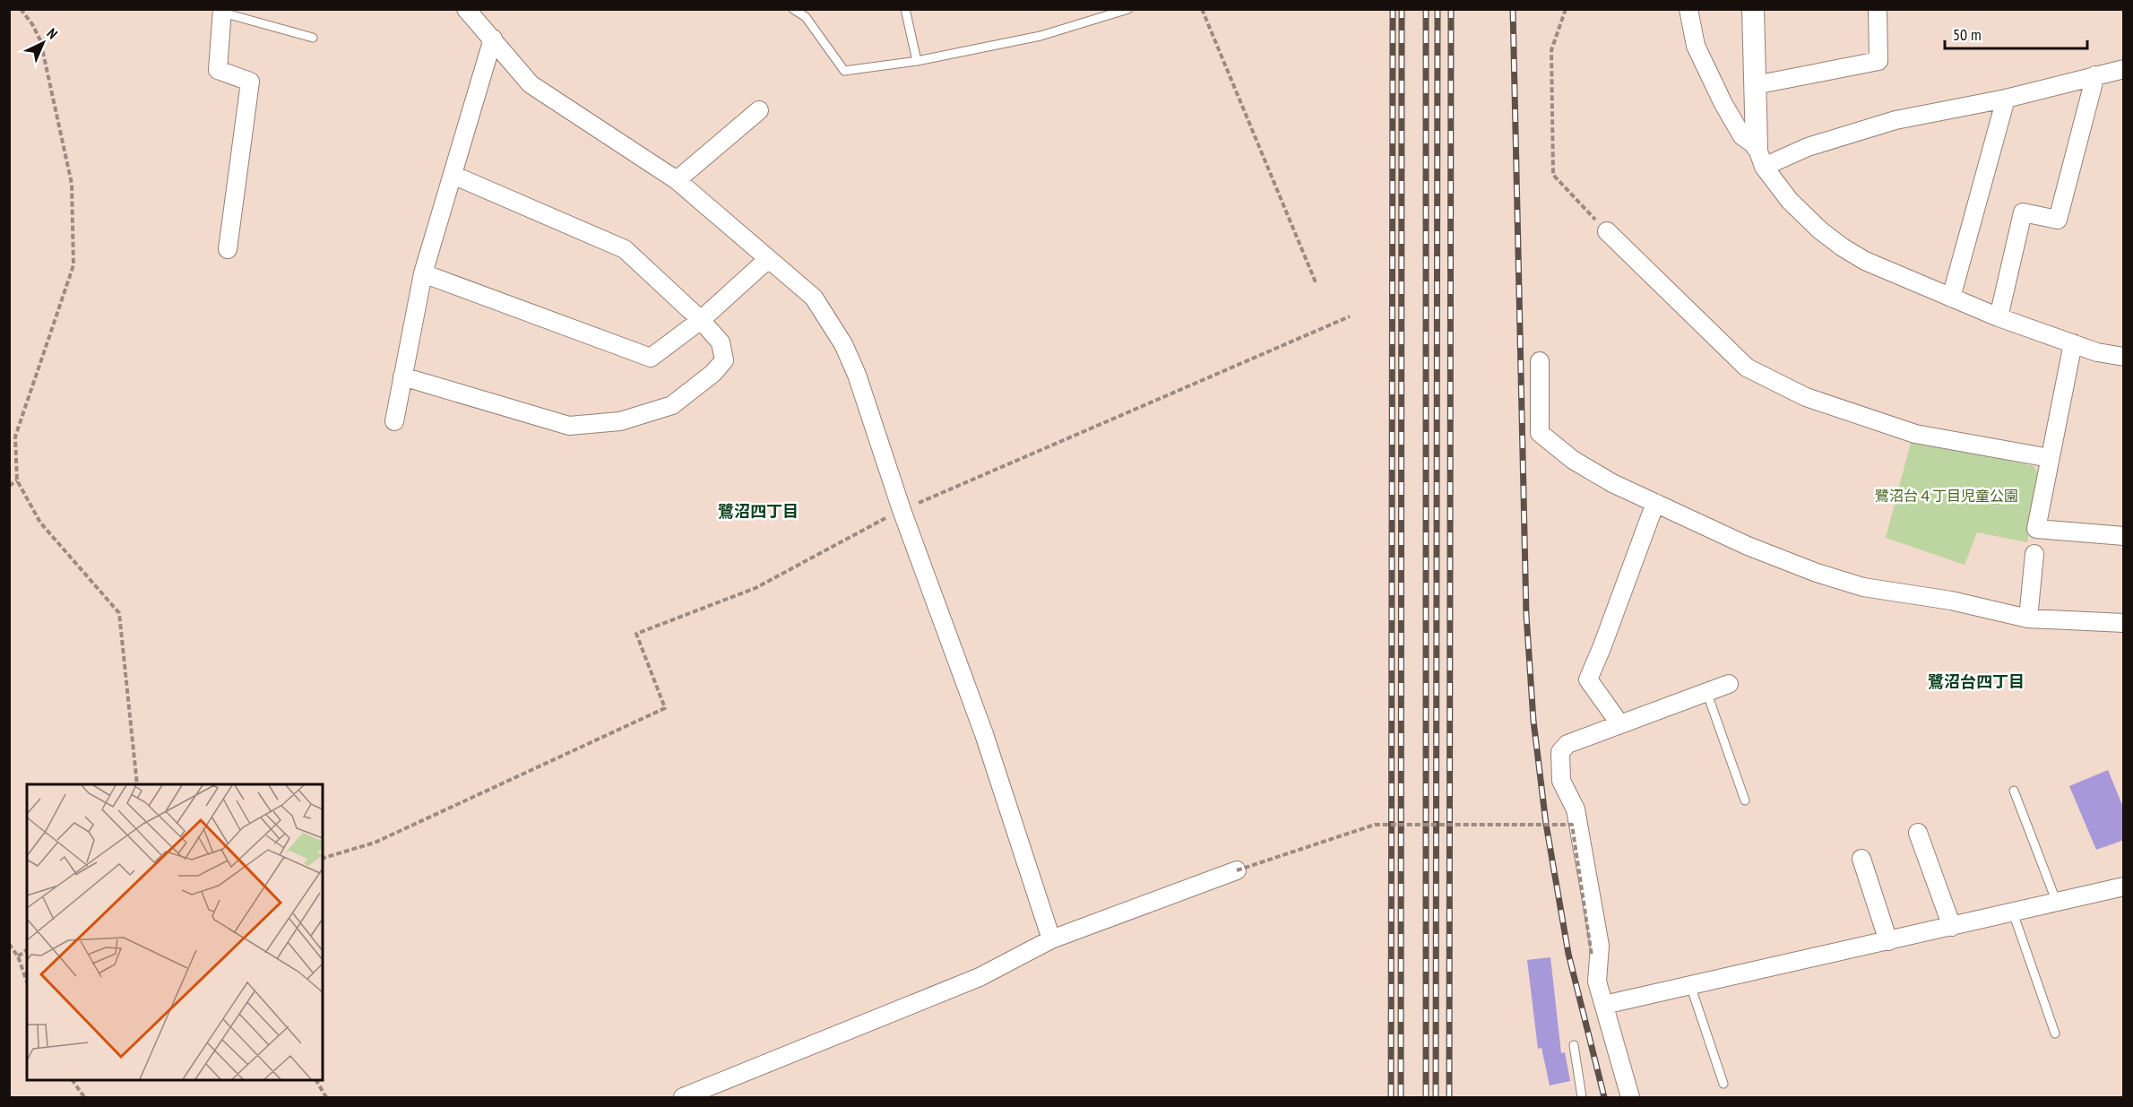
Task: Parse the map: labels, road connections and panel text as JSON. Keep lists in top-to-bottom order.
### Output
{
  "districts": ["鷺沼四丁目", "鷺沼台四丁目"],
  "parks": ["鷺沼台４丁目児童公園"],
  "scale_bar": "50 m",
  "north": "top right"
}
